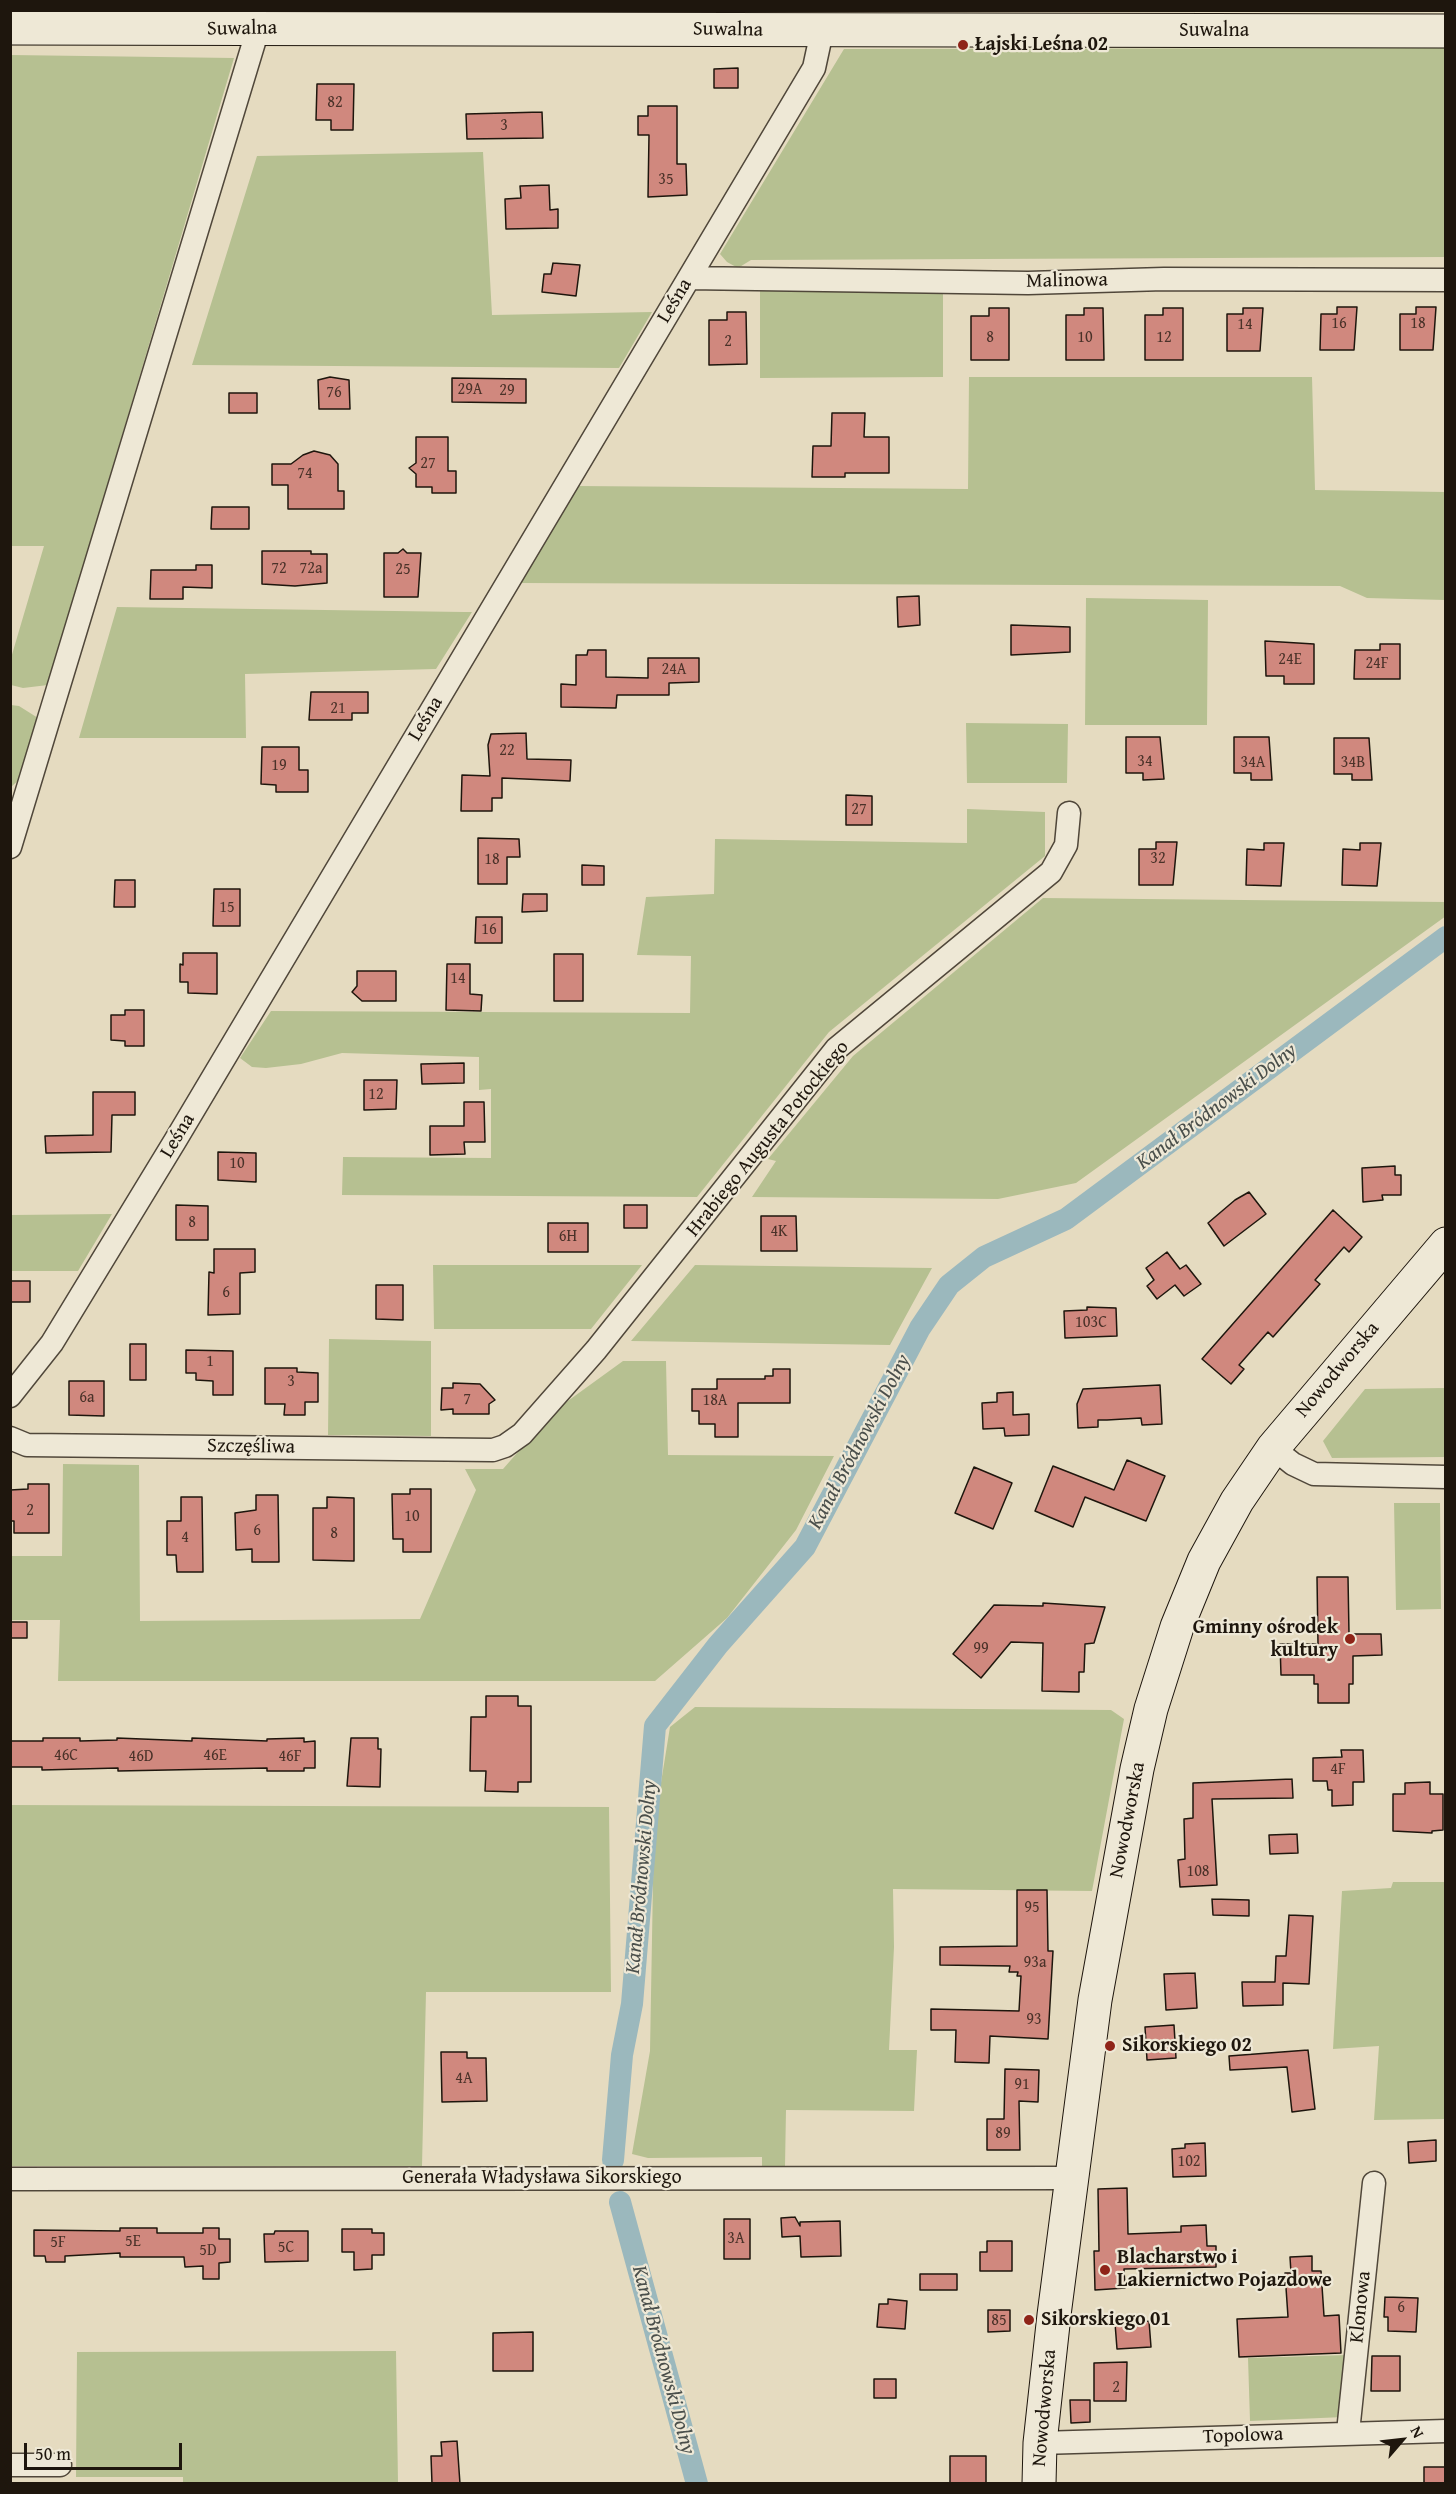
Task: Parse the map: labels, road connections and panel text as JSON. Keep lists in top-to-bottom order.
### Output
{
  "streets": {
    "street": [
      "Suwalna",
      "Malinowa",
      "Leśna",
      "Hrabiego Augusta Potockiego",
      "Nowodworska",
      "Szczęśliwa",
      "Generała Władysława Sikorskiego",
      "Klonowa",
      "Topolowa"
    ]
  },
  "crossings": [
    ["Suwalna", "Leśna"],
    ["Malinowa", "Leśna"],
    ["Hrabiego Augusta Potockiego", "Szczęśliwa"],
    ["Nowodworska", "Generała Władysława Sikorskiego"],
    ["Nowodworska", "Topolowa"],
    ["Klonowa", "Topolowa"]
  ],
  "water": ["Kanał Bródnowski Dolny"],
  "places": [
    "Łajski Leśna 02",
    "Gminny ośrodek kultury",
    "Sikorskiego 02",
    "Blacharstwo i Lakiernictwo Pojazdowe",
    "Sikorskiego 01"
  ],
  "house_numbers": [
    "82",
    "3",
    "35",
    "16",
    "18",
    "14",
    "8",
    "10",
    "12",
    "2",
    "29A",
    "29",
    "76",
    "27",
    "74",
    "72",
    "72a",
    "25",
    "24E",
    "24F",
    "24A",
    "21",
    "22",
    "34",
    "34A",
    "34B",
    "19",
    "27",
    "32",
    "18",
    "15",
    "16",
    "14",
    "12",
    "10",
    "8",
    "4K",
    "6H",
    "6",
    "103C",
    "1",
    "3",
    "6a",
    "7",
    "18A",
    "2",
    "10",
    "6",
    "8",
    "4",
    "99",
    "46C",
    "46E",
    "46D",
    "46F",
    "4F",
    "108",
    "95",
    "93a",
    "93",
    "4A",
    "91",
    "89",
    "102",
    "3A",
    "5E",
    "5F",
    "5C",
    "5D",
    "6",
    "85",
    "2"
  ],
  "scale_bar": "50 m",
  "north": "top right"
}
